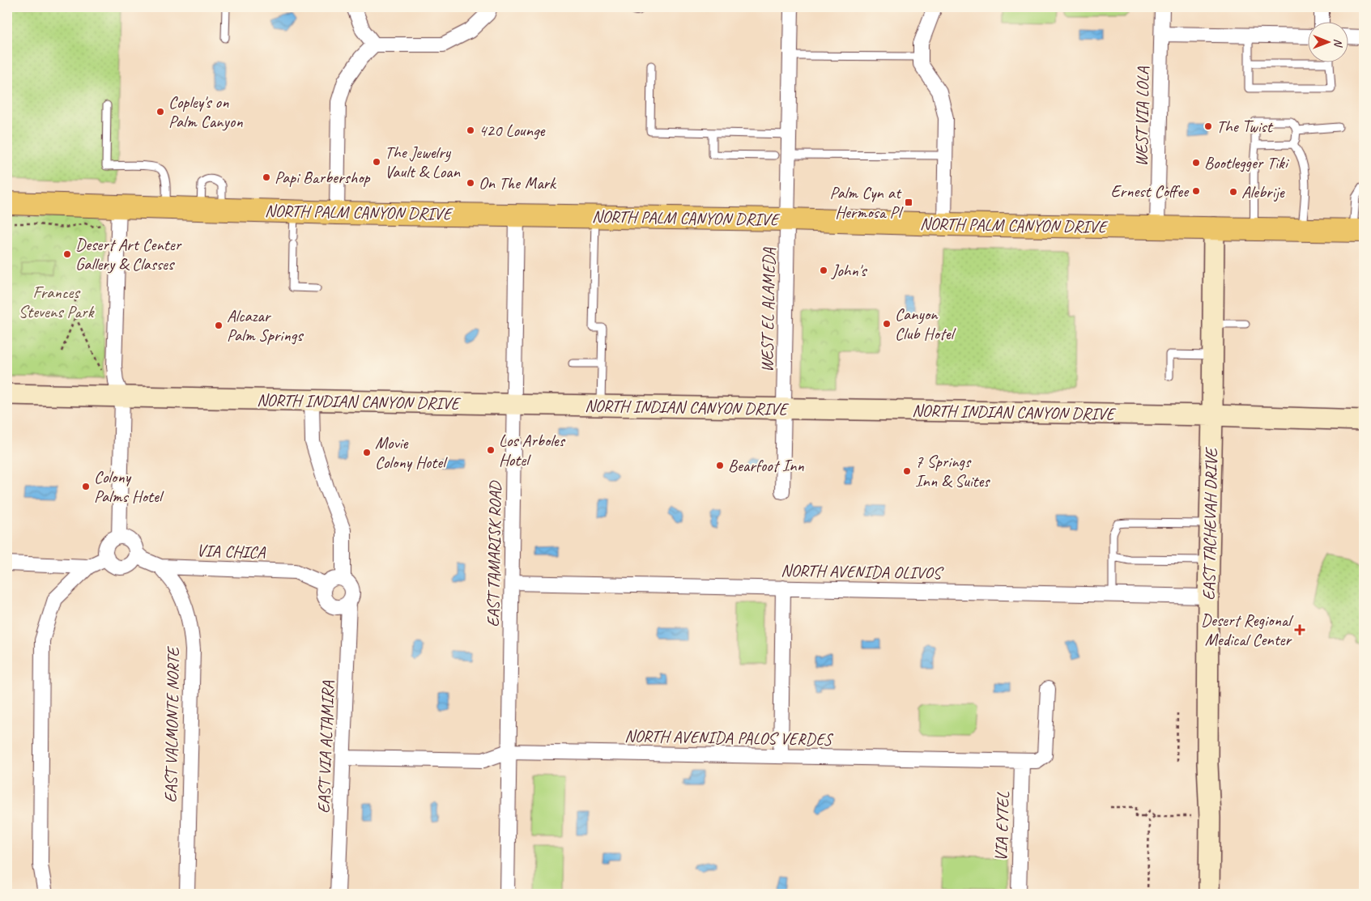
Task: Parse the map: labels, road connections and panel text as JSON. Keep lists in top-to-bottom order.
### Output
{
  "streets": {
    "main road": ["NORTH PALM CANYON DRIVE", "NORTH INDIAN CANYON DRIVE", "EAST TACHEVAH DRIVE"],
    "street": [
      "WEST VIA LOLA",
      "WEST EL ALAMEDA",
      "VIA CHICA",
      "EAST TAMARISK ROAD",
      "NORTH AVENIDA OLIVOS",
      "EAST VALMONTE NORTE",
      "NORTH AVENIDA PALOS VERDES",
      "EAST VIA ALTAMIRA",
      "VIA EYTEL"
    ]
  },
  "crossings": [
    ["WEST VIA LOLA", "NORTH PALM CANYON DRIVE"],
    ["NORTH PALM CANYON DRIVE", "WEST EL ALAMEDA"],
    ["NORTH PALM CANYON DRIVE", "EAST TACHEVAH DRIVE"],
    ["NORTH PALM CANYON DRIVE", "EAST TAMARISK ROAD"],
    ["WEST EL ALAMEDA", "NORTH INDIAN CANYON DRIVE"],
    ["NORTH INDIAN CANYON DRIVE", "EAST TACHEVAH DRIVE"],
    ["NORTH INDIAN CANYON DRIVE", "EAST TAMARISK ROAD"],
    ["NORTH INDIAN CANYON DRIVE", "EAST VIA ALTAMIRA"],
    ["EAST TACHEVAH DRIVE", "NORTH AVENIDA OLIVOS"],
    ["VIA CHICA", "EAST VALMONTE NORTE"],
    ["VIA CHICA", "EAST VIA ALTAMIRA"],
    ["EAST TAMARISK ROAD", "NORTH AVENIDA OLIVOS"],
    ["EAST TAMARISK ROAD", "NORTH AVENIDA PALOS VERDES"],
    ["NORTH AVENIDA PALOS VERDES", "EAST VIA ALTAMIRA"],
    ["NORTH AVENIDA PALOS VERDES", "VIA EYTEL"]
  ],
  "parks": ["Frances Stevens Park"],
  "places": {
    "other": [
      "Copley's on Palm Canyon",
      "The Twist",
      "420 Lounge",
      "The Jewelry Vault & Loan",
      "Bootlegger Tiki",
      "Papi Barbershop",
      "On The Mark",
      "Ernest Coffee",
      "Alebrije",
      "Desert Art Center Gallery & Classes",
      "John's",
      "Canyon Club Hotel",
      "Alcazar Palm Springs",
      "Los Arboles Hotel",
      "Movie Colony Hotel",
      "Bearfoot Inn",
      "7 Springs Inn & Suites",
      "Colony Palms Hotel"
    ],
    "transit": ["Palm Cyn at Hermosa Pl"],
    "health": ["Desert Regional Medical Center"]
  },
  "north": "right"
}
